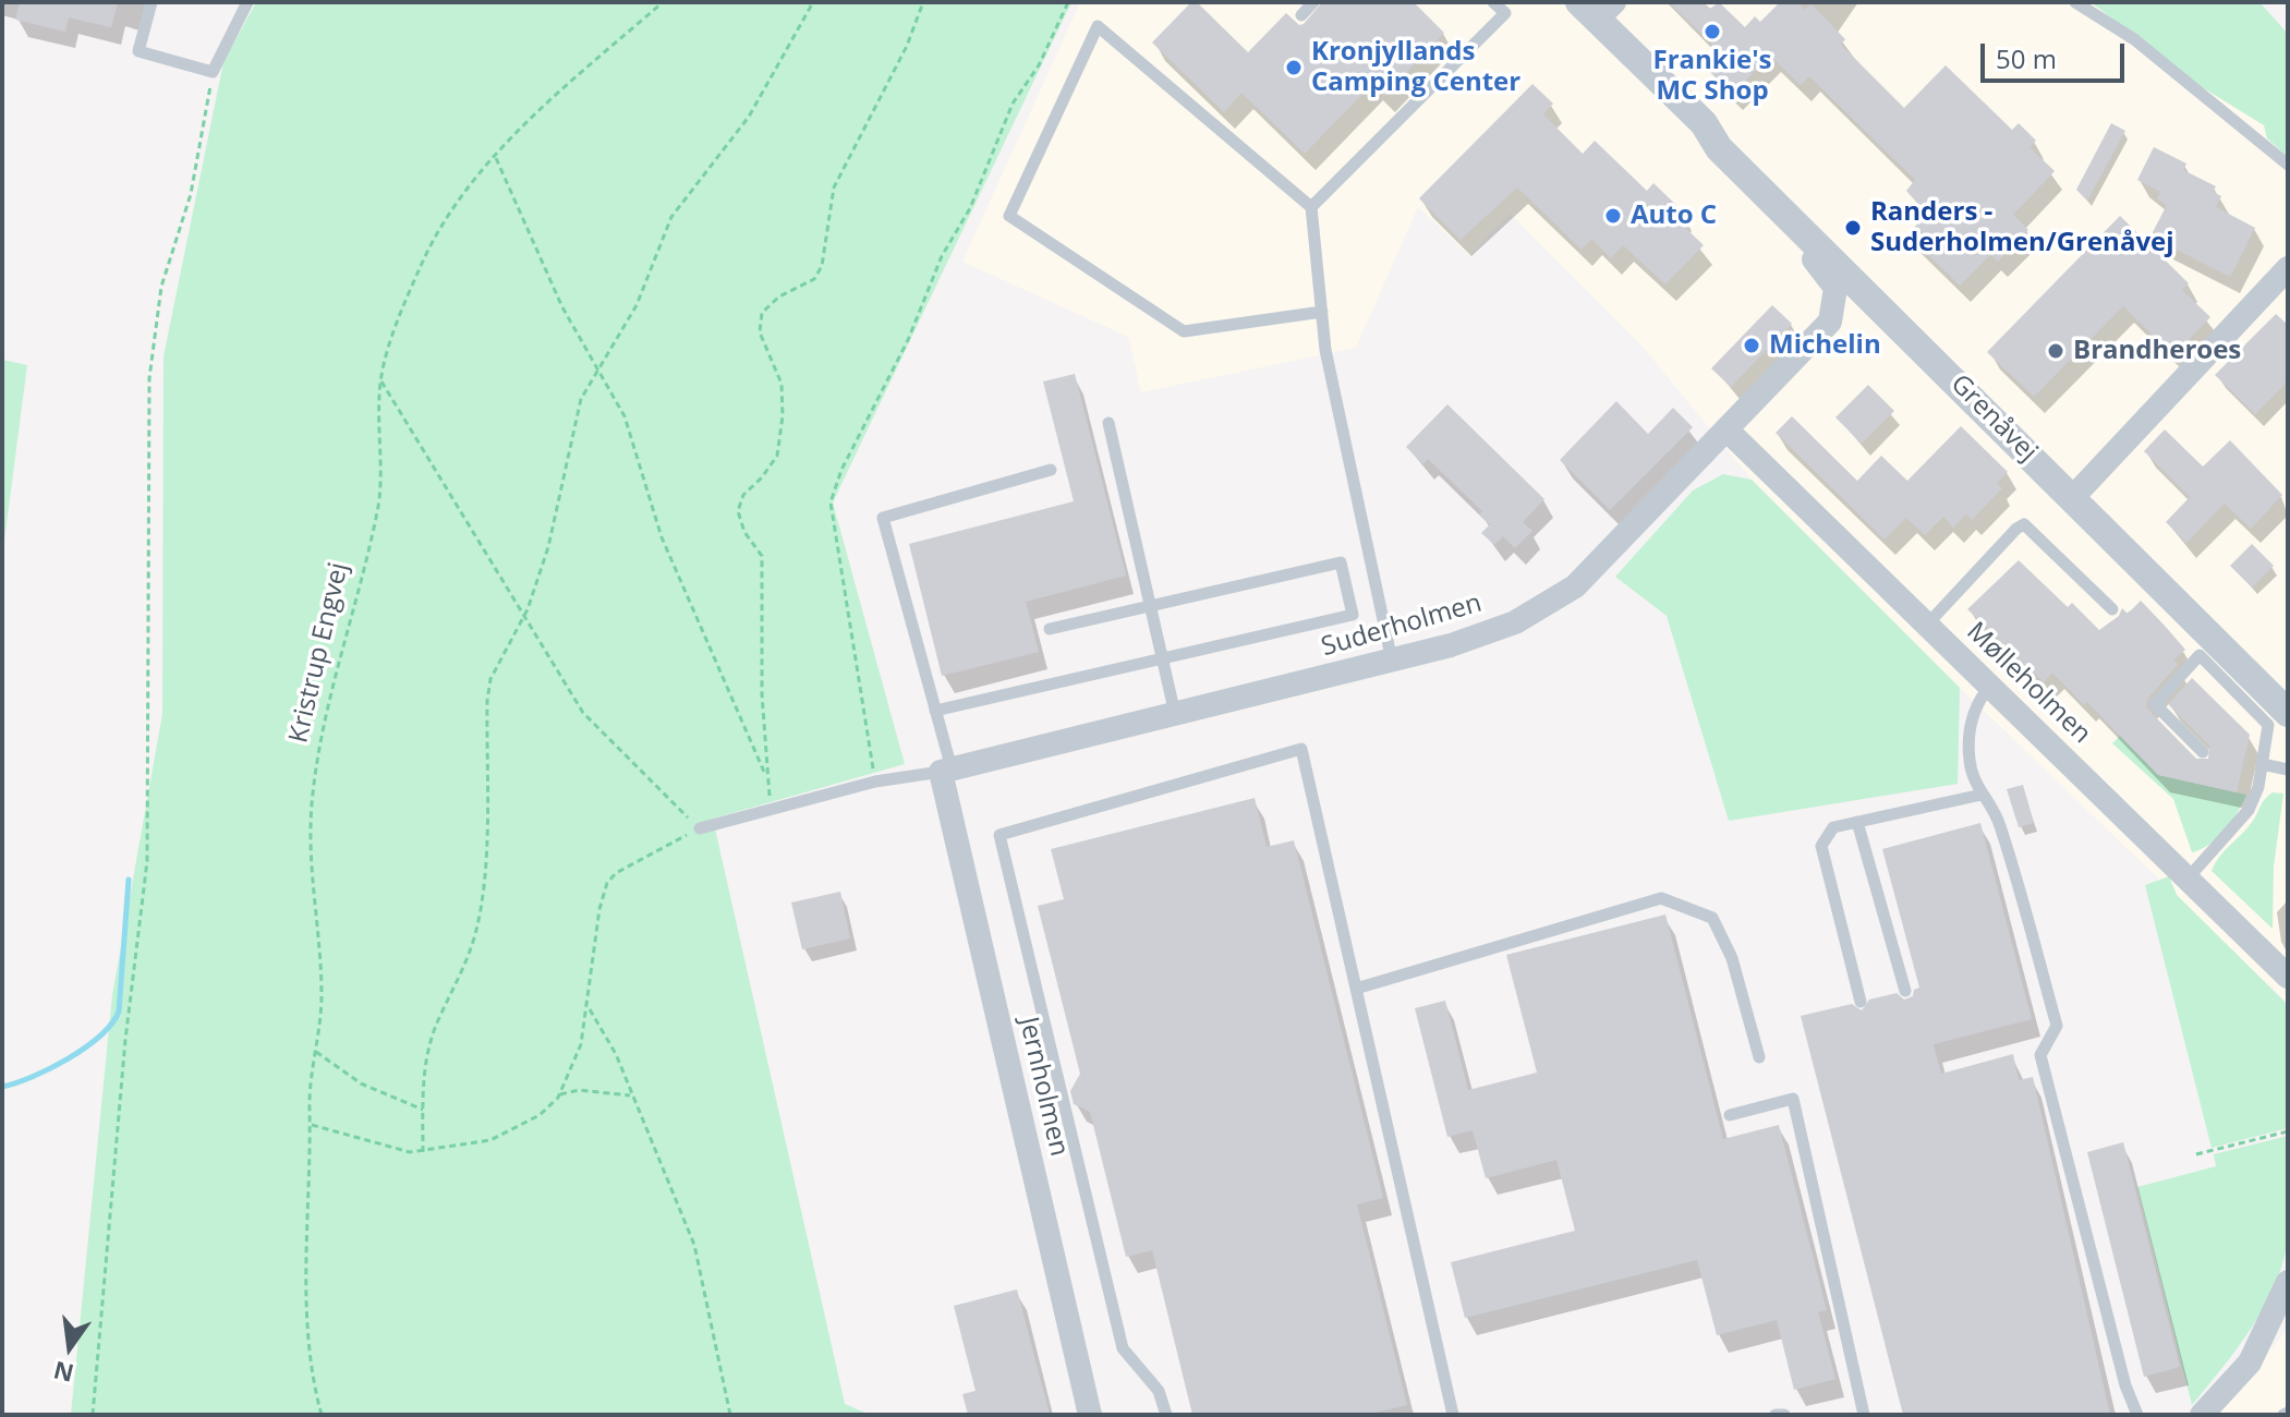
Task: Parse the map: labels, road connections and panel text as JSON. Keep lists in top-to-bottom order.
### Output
{
  "streets": {
    "street": [
      "Grenåvej",
      "Suderholmen",
      "Mølleholmen",
      "Jernholmen"
    ],
    "path": ["Kristrup Engvej"]
  },
  "crossings": [
    ["Grenåvej", "Suderholmen"],
    ["Suderholmen", "Mølleholmen"],
    ["Suderholmen", "Jernholmen"]
  ],
  "places": [
    "Frankie's MC Shop",
    "Kronjyllands Camping Center",
    "Auto C",
    "Randers - Suderholmen/Grenåvej",
    "Michelin",
    "Brandheroes"
  ],
  "scale_bar": "50 m",
  "north": "bottom"
}
